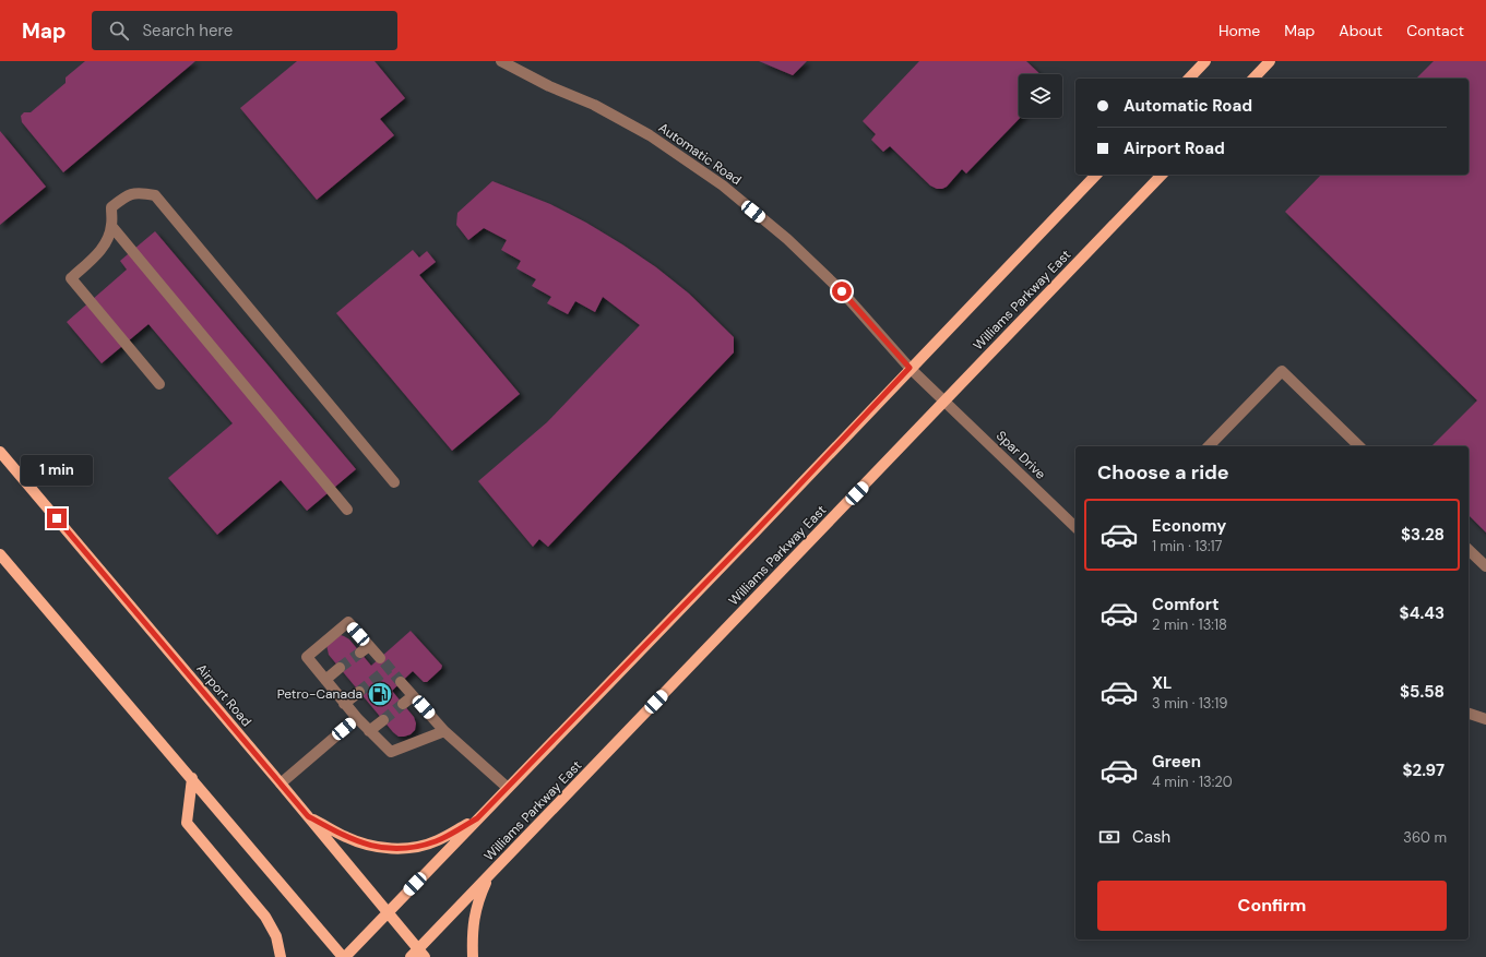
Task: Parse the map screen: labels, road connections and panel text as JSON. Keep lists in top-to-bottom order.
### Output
{
  "streets": {
    "main road": ["Williams Parkway East", "Airport Road"],
    "street": ["Automatic Road", "Spar Drive"]
  },
  "crossings": [
    ["Automatic Road", "Williams Parkway East"],
    ["Automatic Road", "Spar Drive"],
    ["Williams Parkway East", "Spar Drive"],
    ["Williams Parkway East", "Airport Road"]
  ],
  "places": {
    "fuel station": ["Petro-Canada"]
  },
  "page": {
    "header": "Map",
    "search": "Search here",
    "nav": [
      "Home",
      "Map",
      "About",
      "Contact"
    ],
    "banner": ["Automatic Road", "Airport Road"],
    "heading": "Choose a ride",
    "bubble": "1 min",
    "list": [
      {
        "name": "Economy",
        "note": "1 min · 13:17",
        "value": "$3.28"
      },
      {
        "name": "Comfort",
        "note": "2 min · 13:18",
        "value": "$4.43"
      },
      {
        "name": "XL",
        "note": "3 min · 13:19",
        "value": "$5.58"
      },
      {
        "name": "Green",
        "note": "4 min · 13:20",
        "value": "$2.97"
      }
    ],
    "pay": ["Cash", "360 m"],
    "buttons": "Confirm"
  }
}
